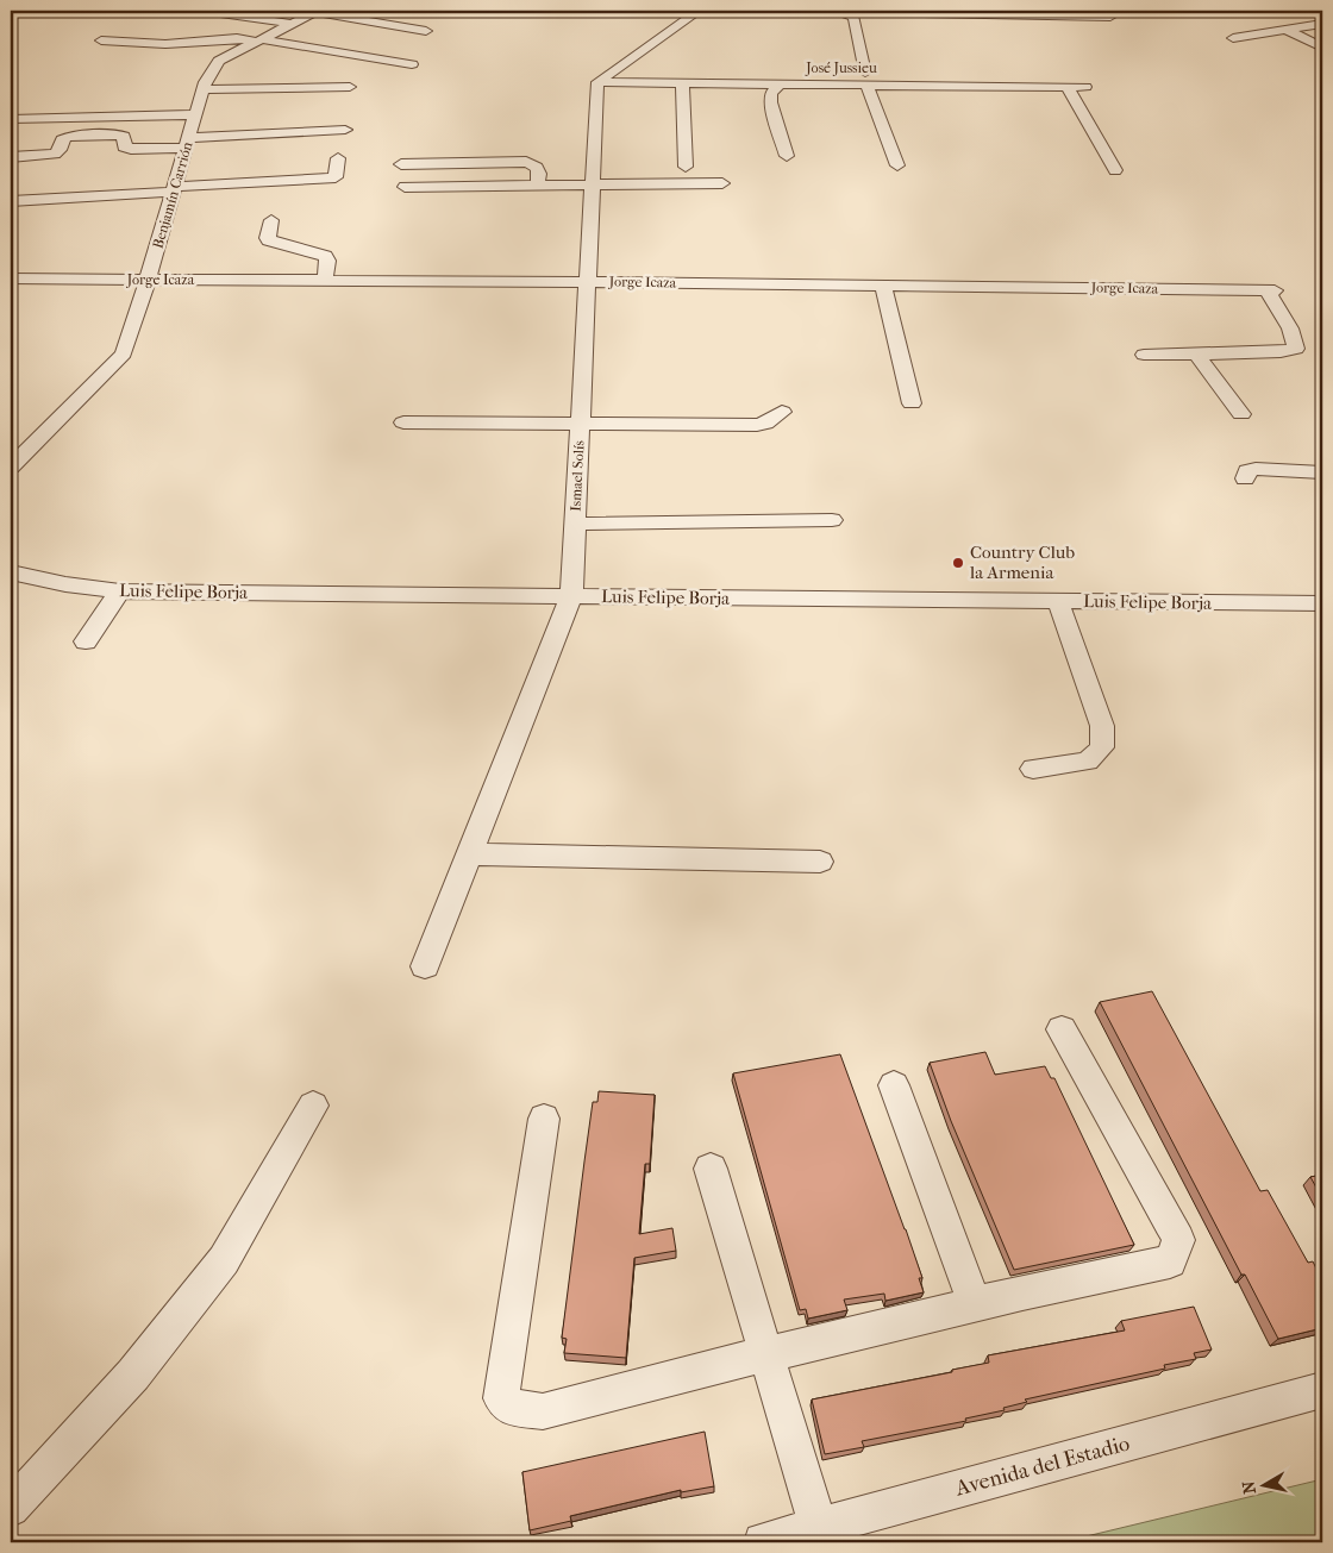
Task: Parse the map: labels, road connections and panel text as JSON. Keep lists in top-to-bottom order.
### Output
{
  "streets": {
    "street": [
      "José Jussieu",
      "Benjamín Carrión",
      "Jorge Icaza",
      "Ismael Solís",
      "Luis Felipe Borja",
      "Avenida del Estadio"
    ]
  },
  "crossings": [
    ["José Jussieu", "Ismael Solís"],
    ["Benjamín Carrión", "Jorge Icaza"],
    ["Jorge Icaza", "Ismael Solís"],
    ["Ismael Solís", "Luis Felipe Borja"]
  ],
  "places": ["Country Club la Armenia"],
  "north": "left"
}
